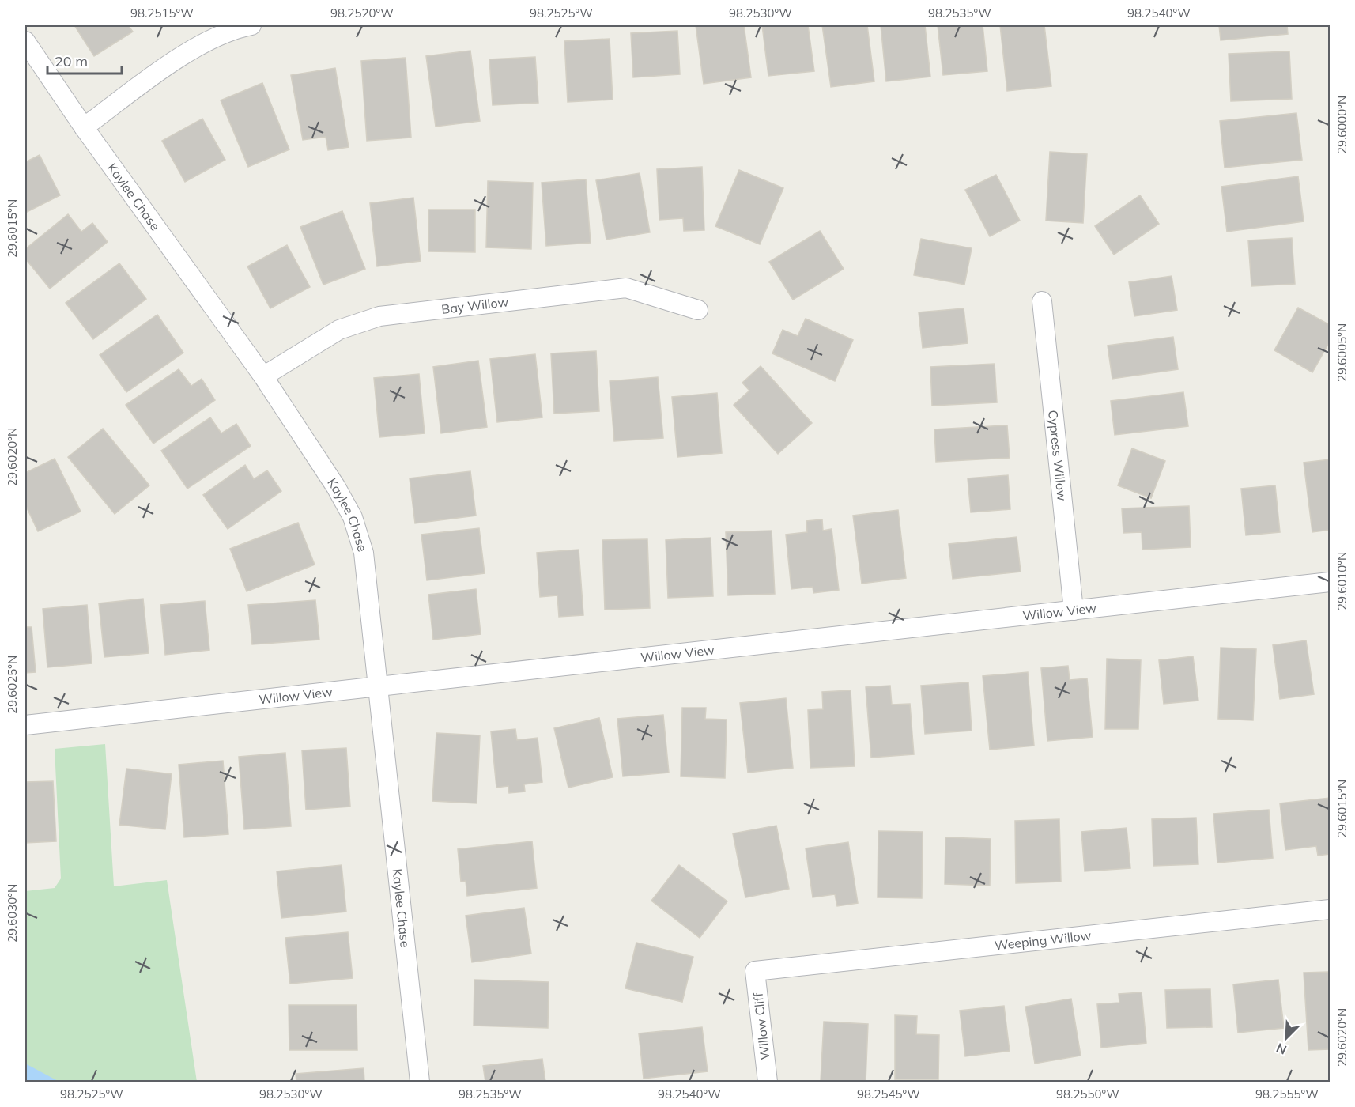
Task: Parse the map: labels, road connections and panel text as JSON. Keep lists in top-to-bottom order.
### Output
{
  "streets": {
    "street": [
      "Kaylee Chase",
      "Bay Willow",
      "Cypress Willow",
      "Willow View",
      "Weeping Willow",
      "Willow Cliff"
    ]
  },
  "crossings": [
    ["Kaylee Chase", "Bay Willow"],
    ["Kaylee Chase", "Willow View"],
    ["Cypress Willow", "Willow View"],
    ["Weeping Willow", "Willow Cliff"]
  ],
  "scale_bar": "20 m",
  "north": "bottom left",
  "coordinates": [
    "98.2515°W",
    "98.2520°W",
    "98.2525°W",
    "98.2530°W",
    "98.2535°W",
    "98.2540°W",
    "29.6000°N",
    "29.6015°N",
    "29.6005°N",
    "29.6020°N",
    "29.6010°N",
    "29.6025°N",
    "29.6030°N",
    "98.2545°W",
    "98.2550°W",
    "98.2555°W"
  ]
}
